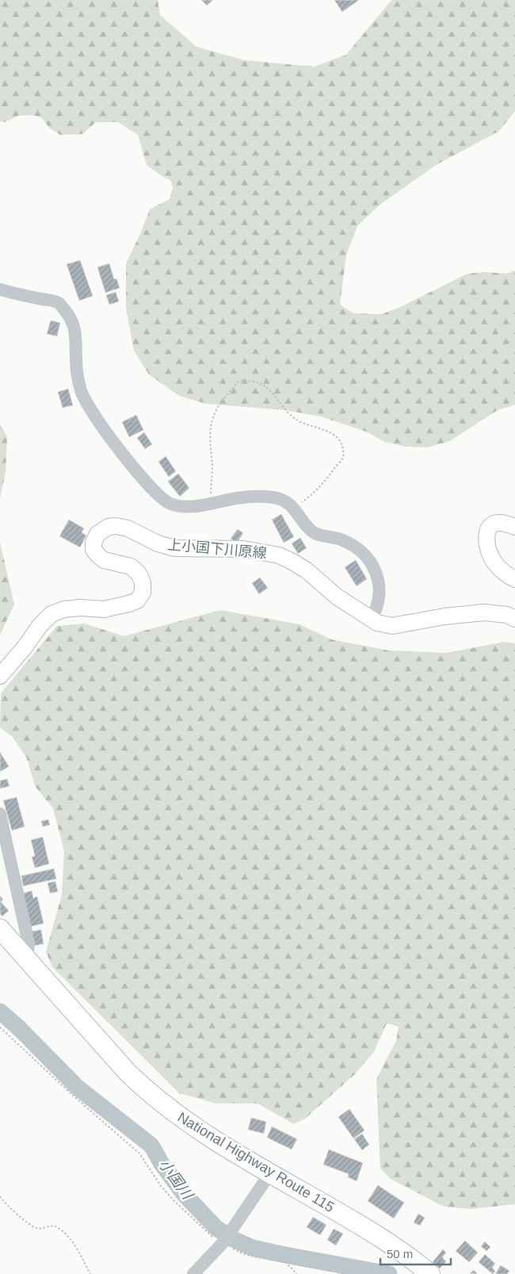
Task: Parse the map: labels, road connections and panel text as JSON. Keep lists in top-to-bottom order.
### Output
{
  "streets": {
    "highway": ["National Highway Route 115"],
    "main road": ["上小国下川原線"]
  },
  "water": ["小国川"],
  "scale_bar": "50 m"
}
